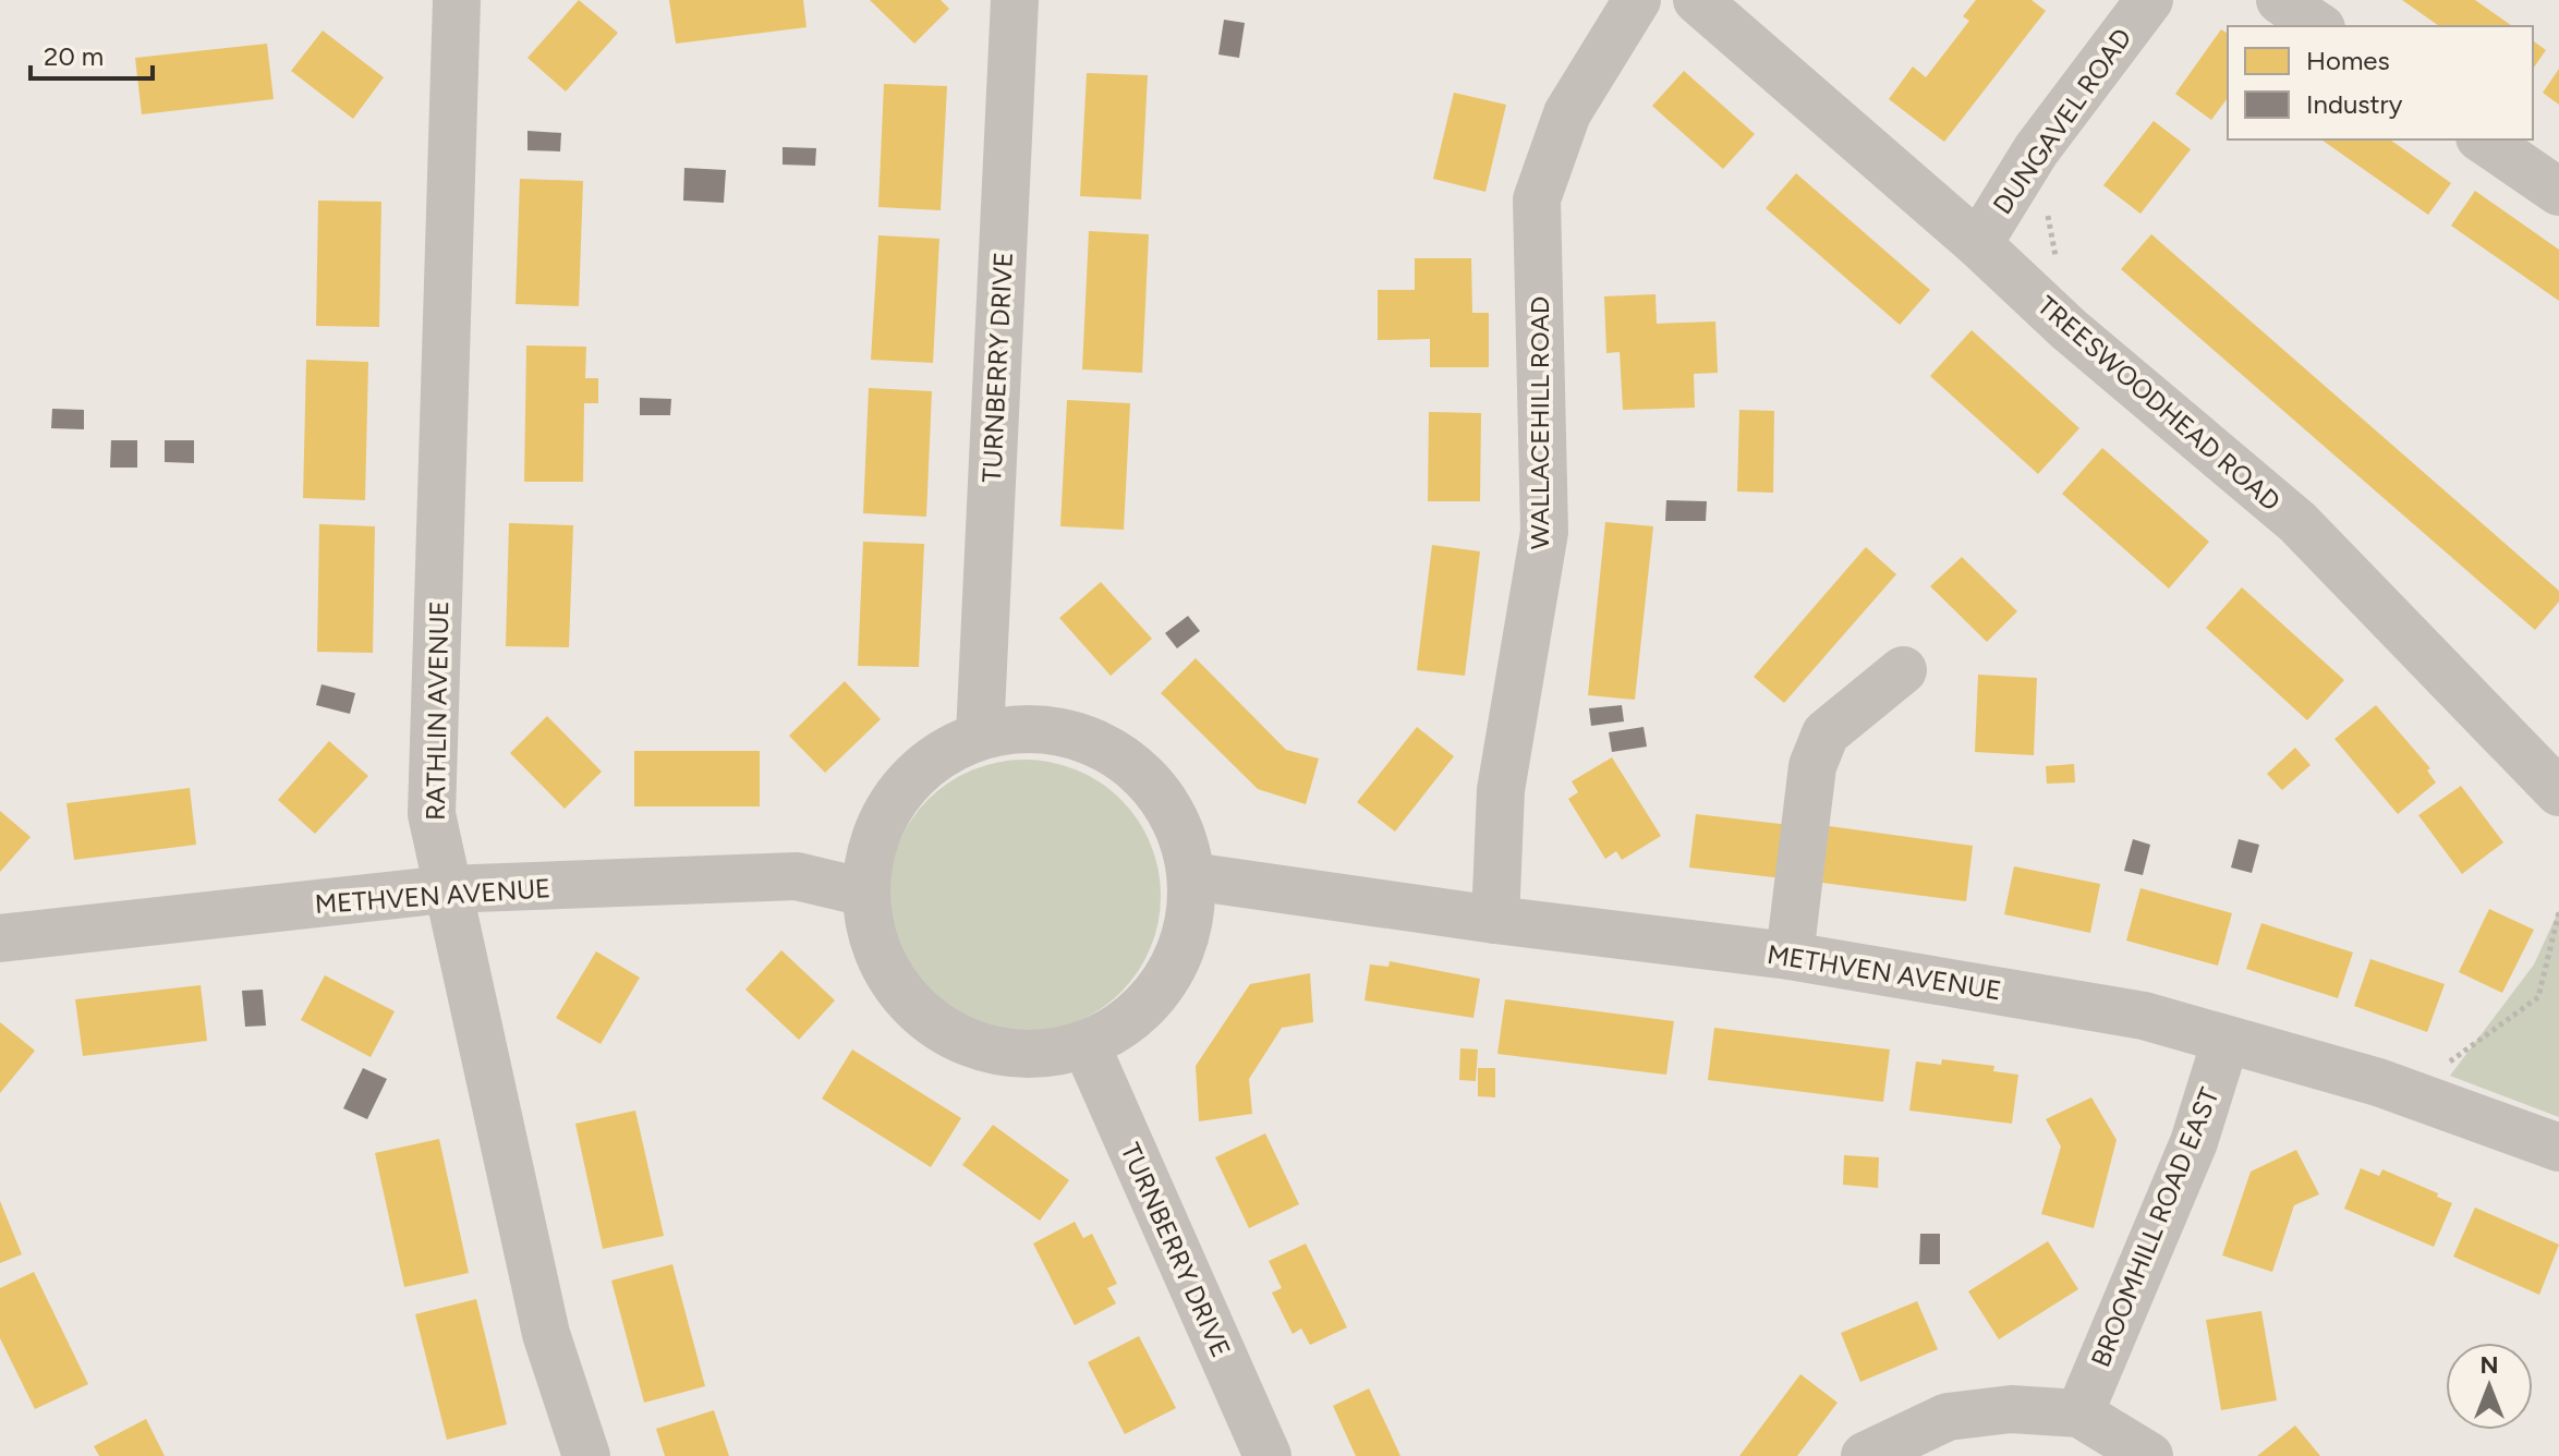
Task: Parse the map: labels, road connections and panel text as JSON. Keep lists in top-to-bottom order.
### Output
{
  "streets": {
    "street": [
      "DUNGAVEL ROAD",
      "TURNBERRY DRIVE",
      "TREESWOODHEAD ROAD",
      "WALLACEHILL ROAD",
      "RATHLIN AVENUE",
      "METHVEN AVENUE",
      "BROOMHILL ROAD EAST"
    ]
  },
  "crossings": [
    ["DUNGAVEL ROAD", "TREESWOODHEAD ROAD"],
    ["WALLACEHILL ROAD", "METHVEN AVENUE"],
    ["RATHLIN AVENUE", "METHVEN AVENUE"],
    ["METHVEN AVENUE", "BROOMHILL ROAD EAST"]
  ],
  "legend": ["Homes", "Industry"],
  "scale_bar": "20 m",
  "north": "top"
}
